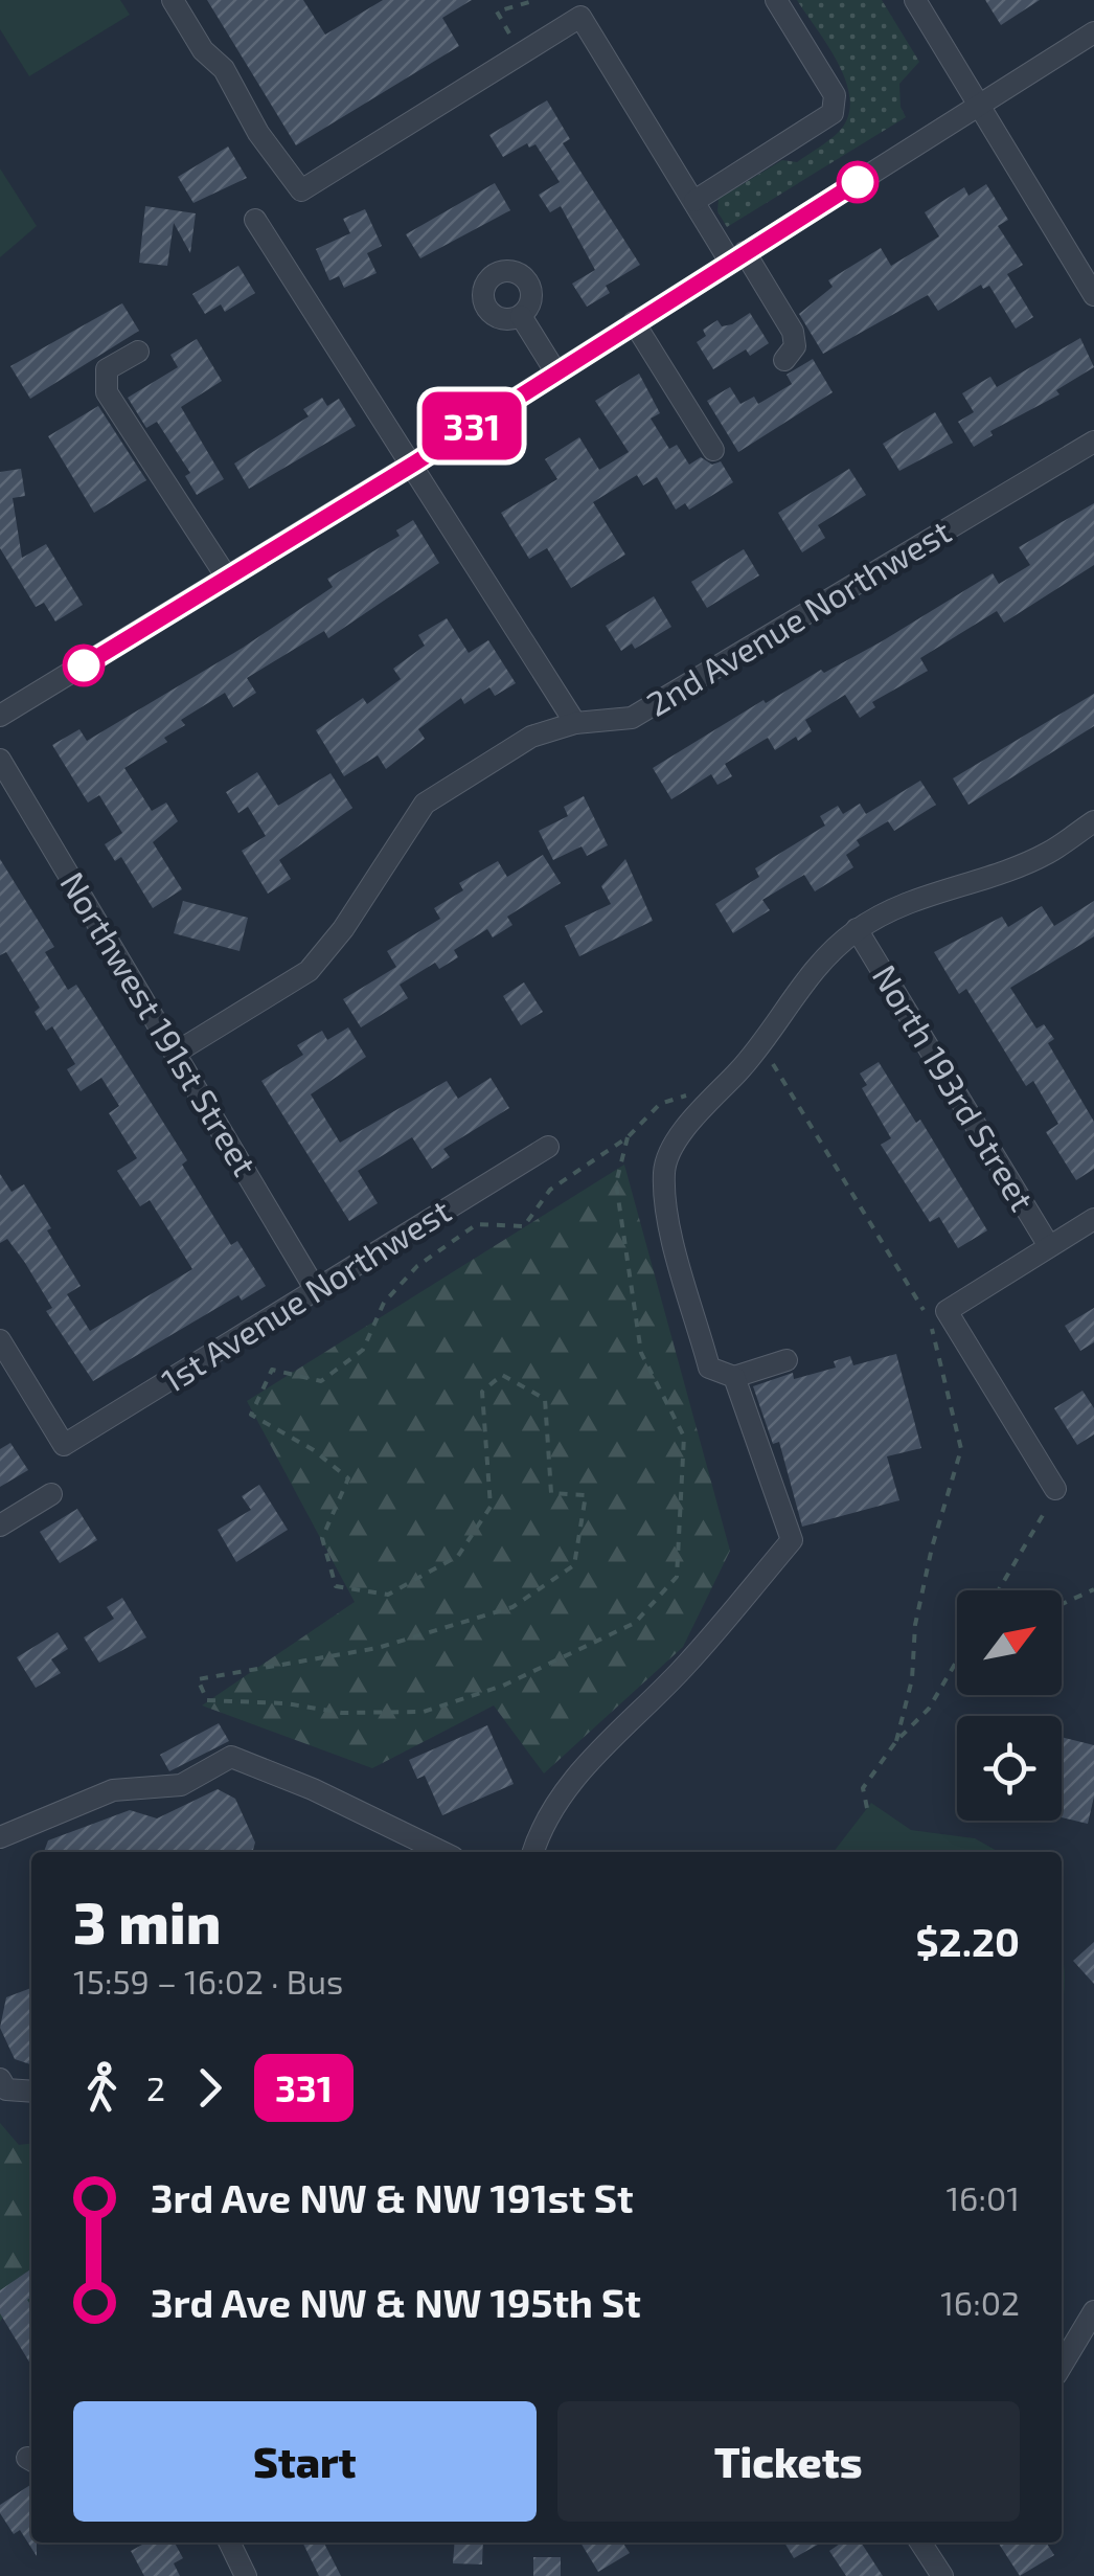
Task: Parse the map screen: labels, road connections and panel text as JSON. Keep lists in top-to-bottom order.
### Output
{
  "streets": {
    "street": [
      "2nd Avenue Northwest",
      "Northwest 191st Street",
      "North 193rd Street",
      "1st Avenue Northwest"
    ]
  },
  "crossings": [
    ["2nd Avenue Northwest", "Northwest 191st Street"],
    ["Northwest 191st Street", "1st Avenue Northwest"]
  ],
  "lines": ["bus line 331"],
  "north": "top right",
  "page": {
    "on_map": "331",
    "heading": ["3 min", "15:59 – 16:02 · Bus", "$2.20"],
    "legs": ["2", "331"],
    "list": [
      {
        "name": "3rd Ave NW & NW 191st St",
        "value": "16:01"
      },
      {
        "name": "3rd Ave NW & NW 195th St",
        "value": "16:02"
      }
    ],
    "buttons": ["Start", "Tickets"]
  }
}
